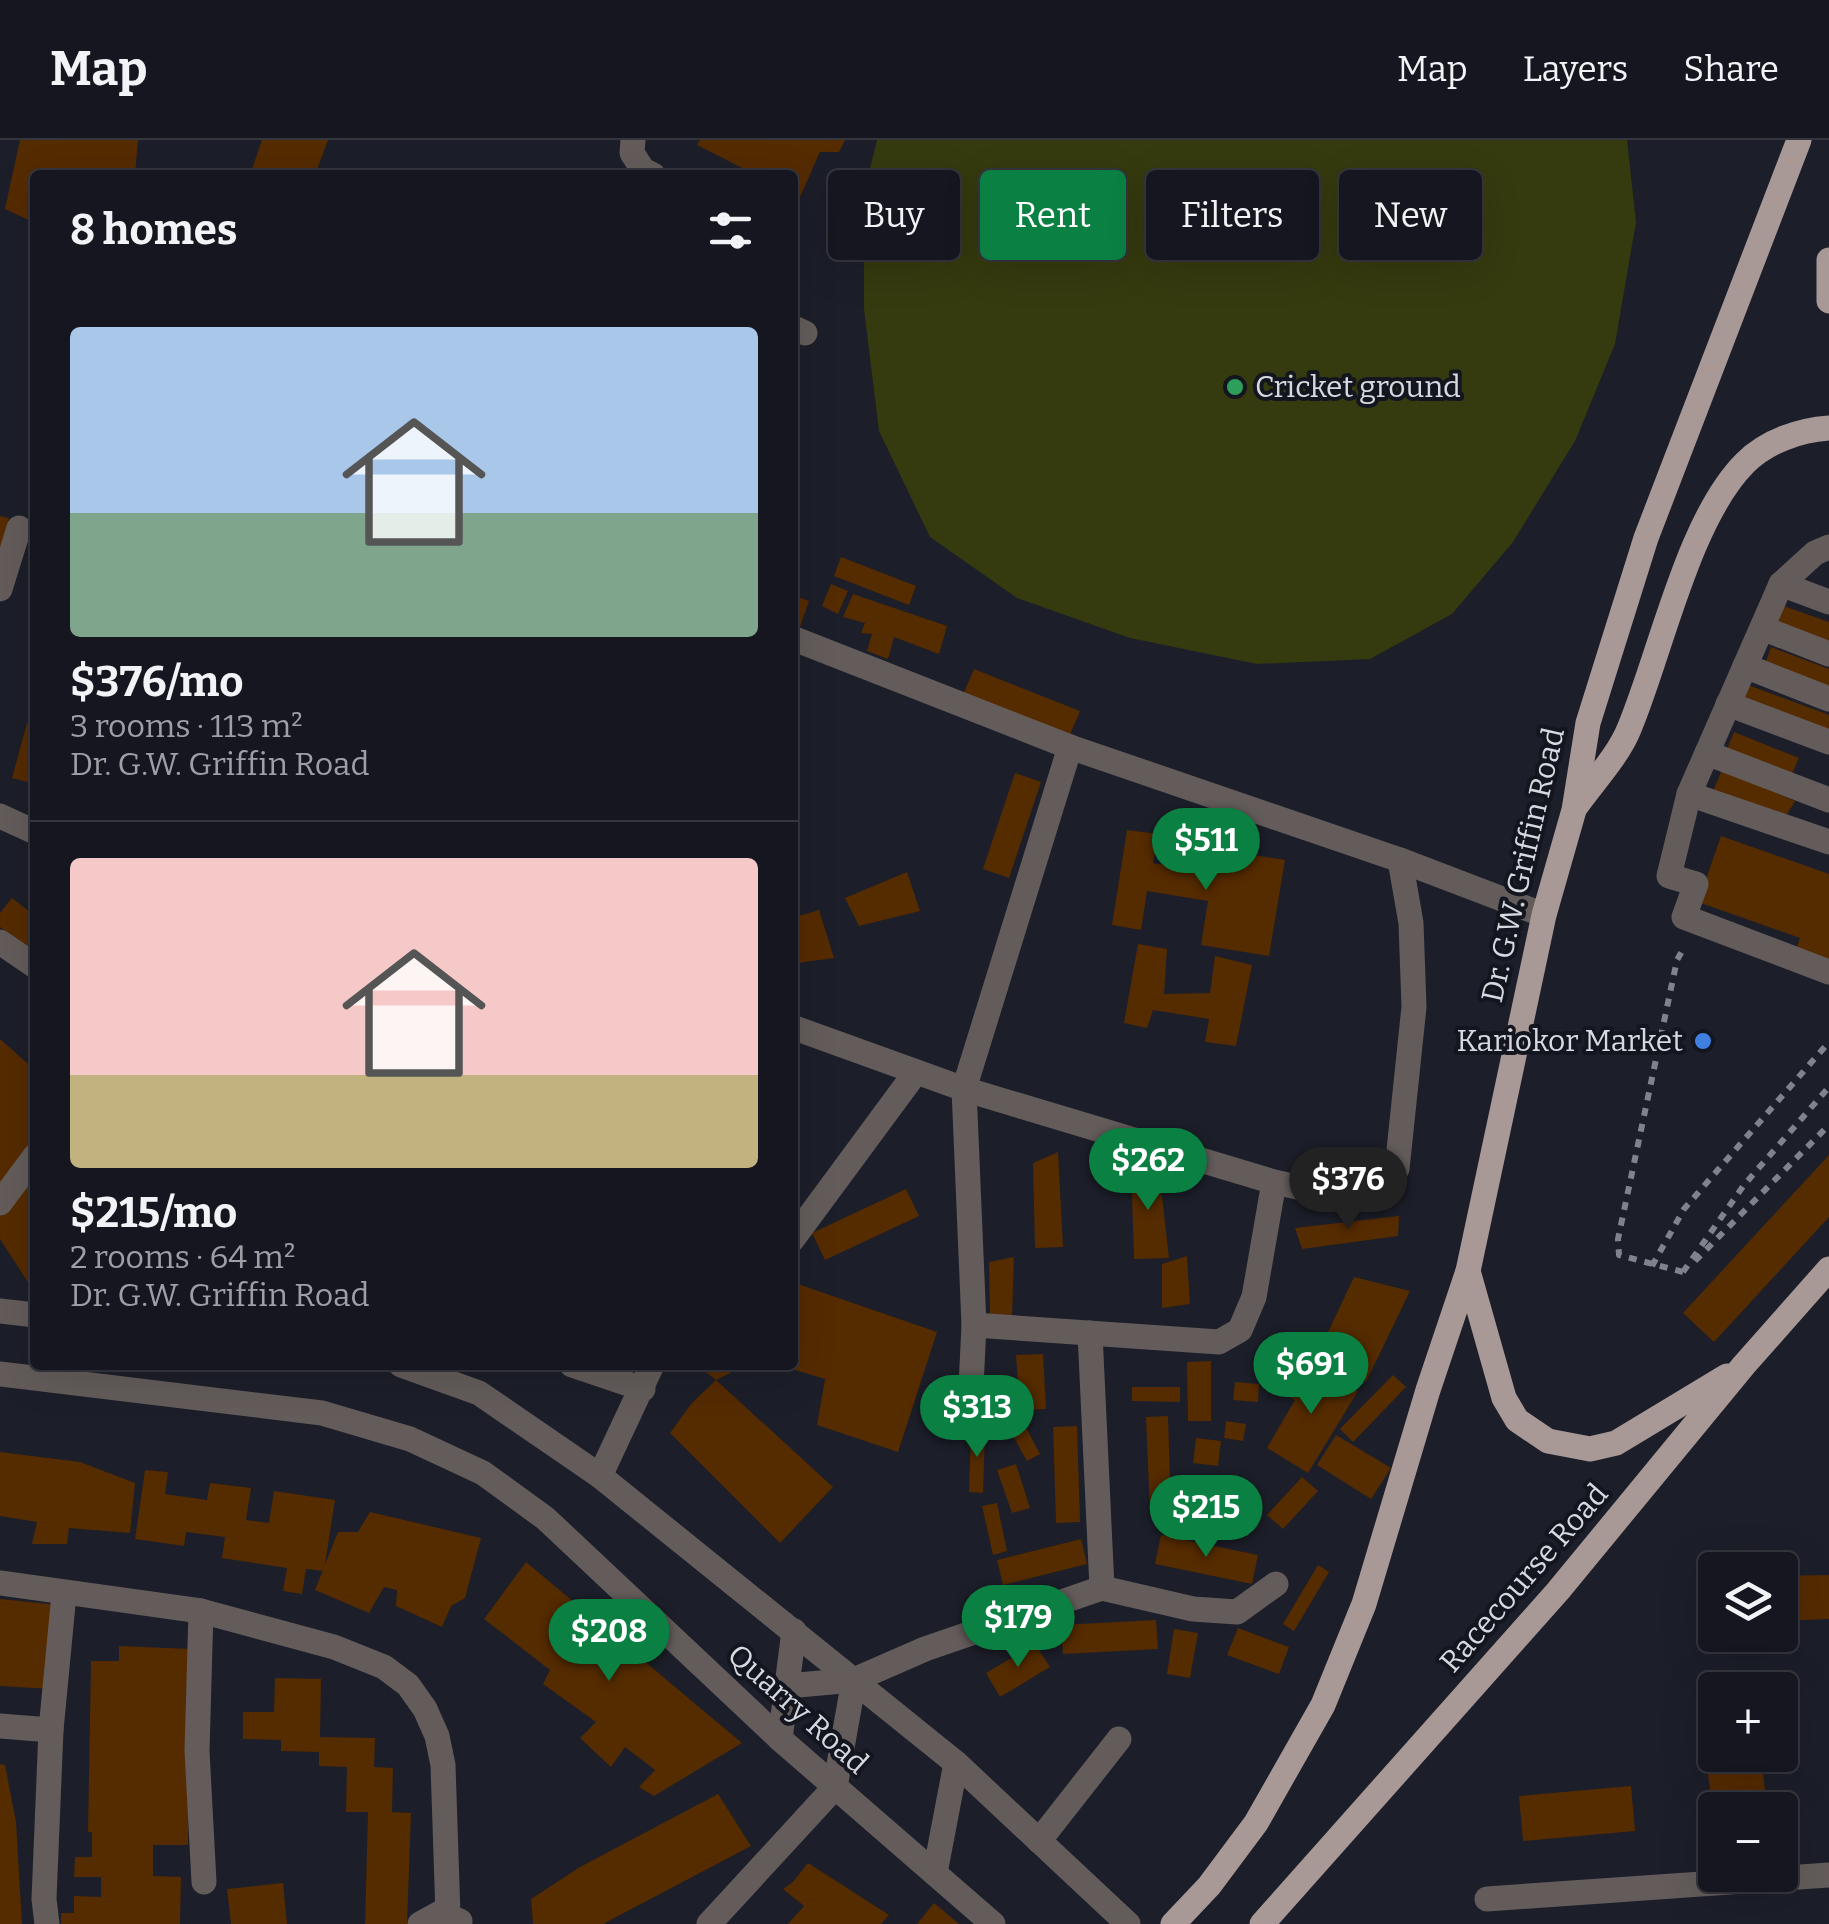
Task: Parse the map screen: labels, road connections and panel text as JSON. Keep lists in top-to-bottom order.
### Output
{
  "streets": {
    "main road": ["Dr. G.W. Griffin Road", "Racecourse Road"],
    "street": ["Quarry Road"]
  },
  "places": ["Cricket ground", "Kariokor Market"],
  "page": {
    "header": "Map",
    "nav": ["Map", "Layers", "Share"],
    "chip": [
      "Buy",
      "Rent",
      "Filters",
      "New"
    ],
    "heading": "8 homes",
    "list": [
      {
        "name": "$376/mo",
        "note": "3 rooms · 113 m² · Dr. G.W. Griffin Road"
      },
      {
        "name": "$215/mo",
        "note": "2 rooms · 64 m² · Dr. G.W. Griffin Road"
      }
    ],
    "price": [
      "$511",
      "$262",
      "$376",
      "$691",
      "$313",
      "$215",
      "$179",
      "$208"
    ],
    "map_buttons": ["+", "−"]
  }
}
